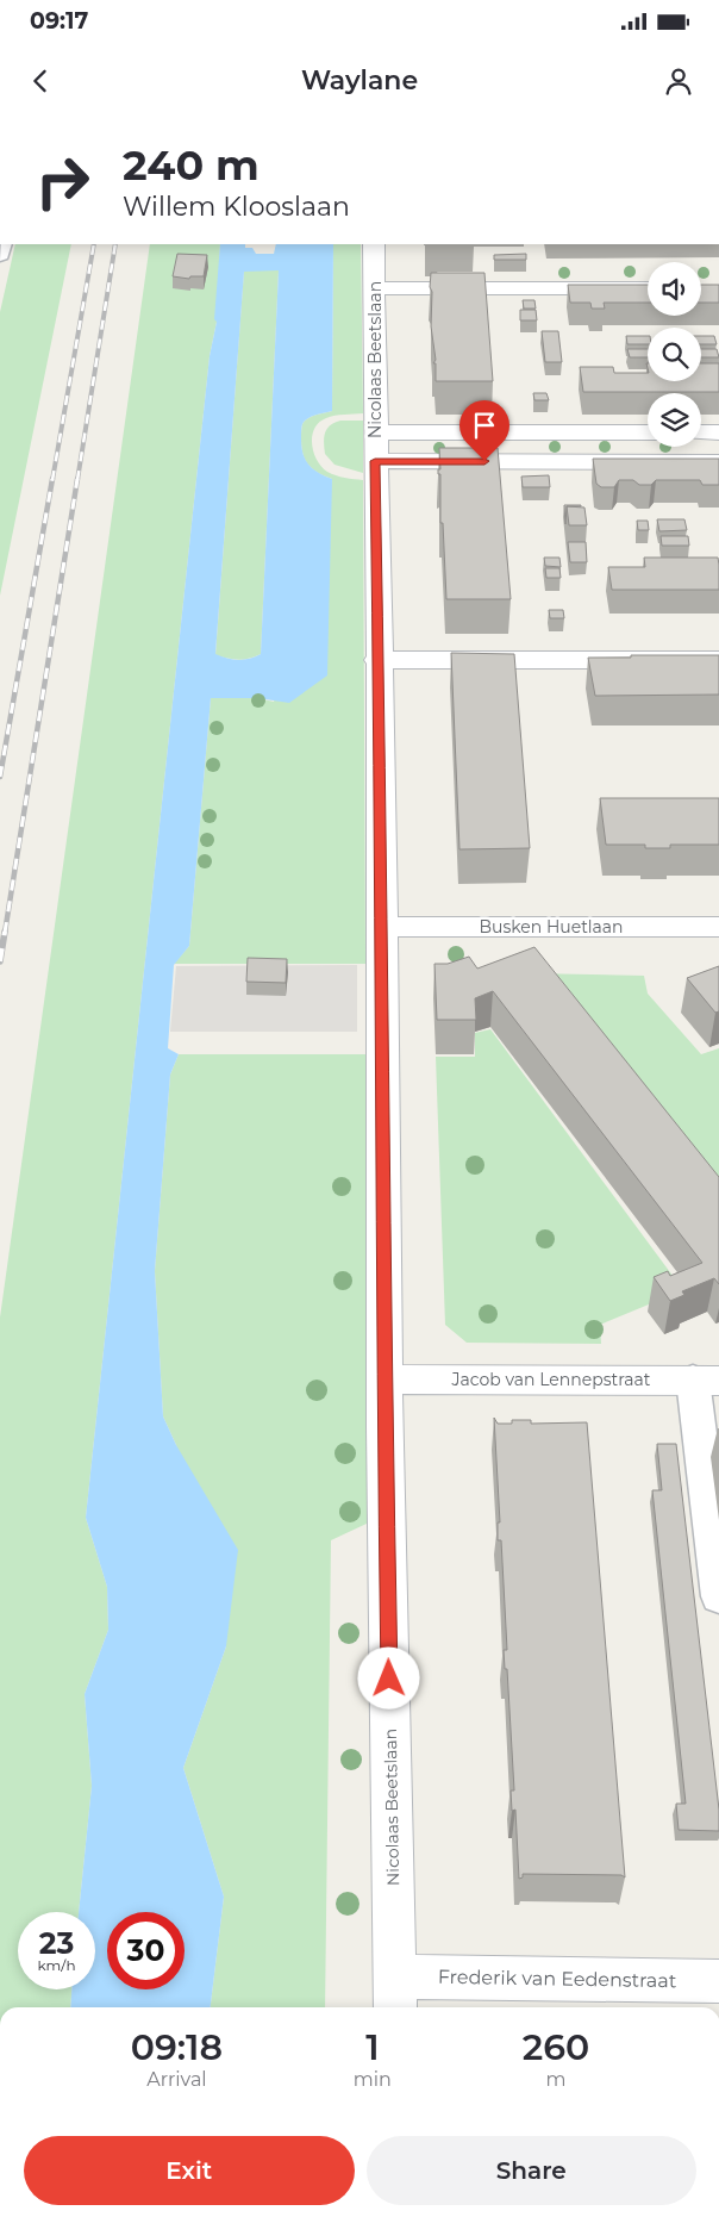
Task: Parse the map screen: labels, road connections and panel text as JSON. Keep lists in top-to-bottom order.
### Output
{
  "streets": {
    "street": [
      "Nicolaas Beetslaan",
      "Busken Huetlaan",
      "Jacob van Lennepstraat",
      "Frederik van Eedenstraat"
    ]
  },
  "crossings": [
    ["Nicolaas Beetslaan", "Busken Huetlaan"],
    ["Nicolaas Beetslaan", "Jacob van Lennepstraat"],
    ["Nicolaas Beetslaan", "Frederik van Eedenstraat"]
  ],
  "page": {
    "status": "09:17",
    "header": "Waylane",
    "turn": ["240 m", "Willem Klooslaan"],
    "speed": "23 km/h",
    "limit": "30",
    "eta": [
      "09:18",
      "Arrival",
      "1",
      "min",
      "260",
      "m"
    ],
    "buttons": ["Exit", "Share"]
  }
}
